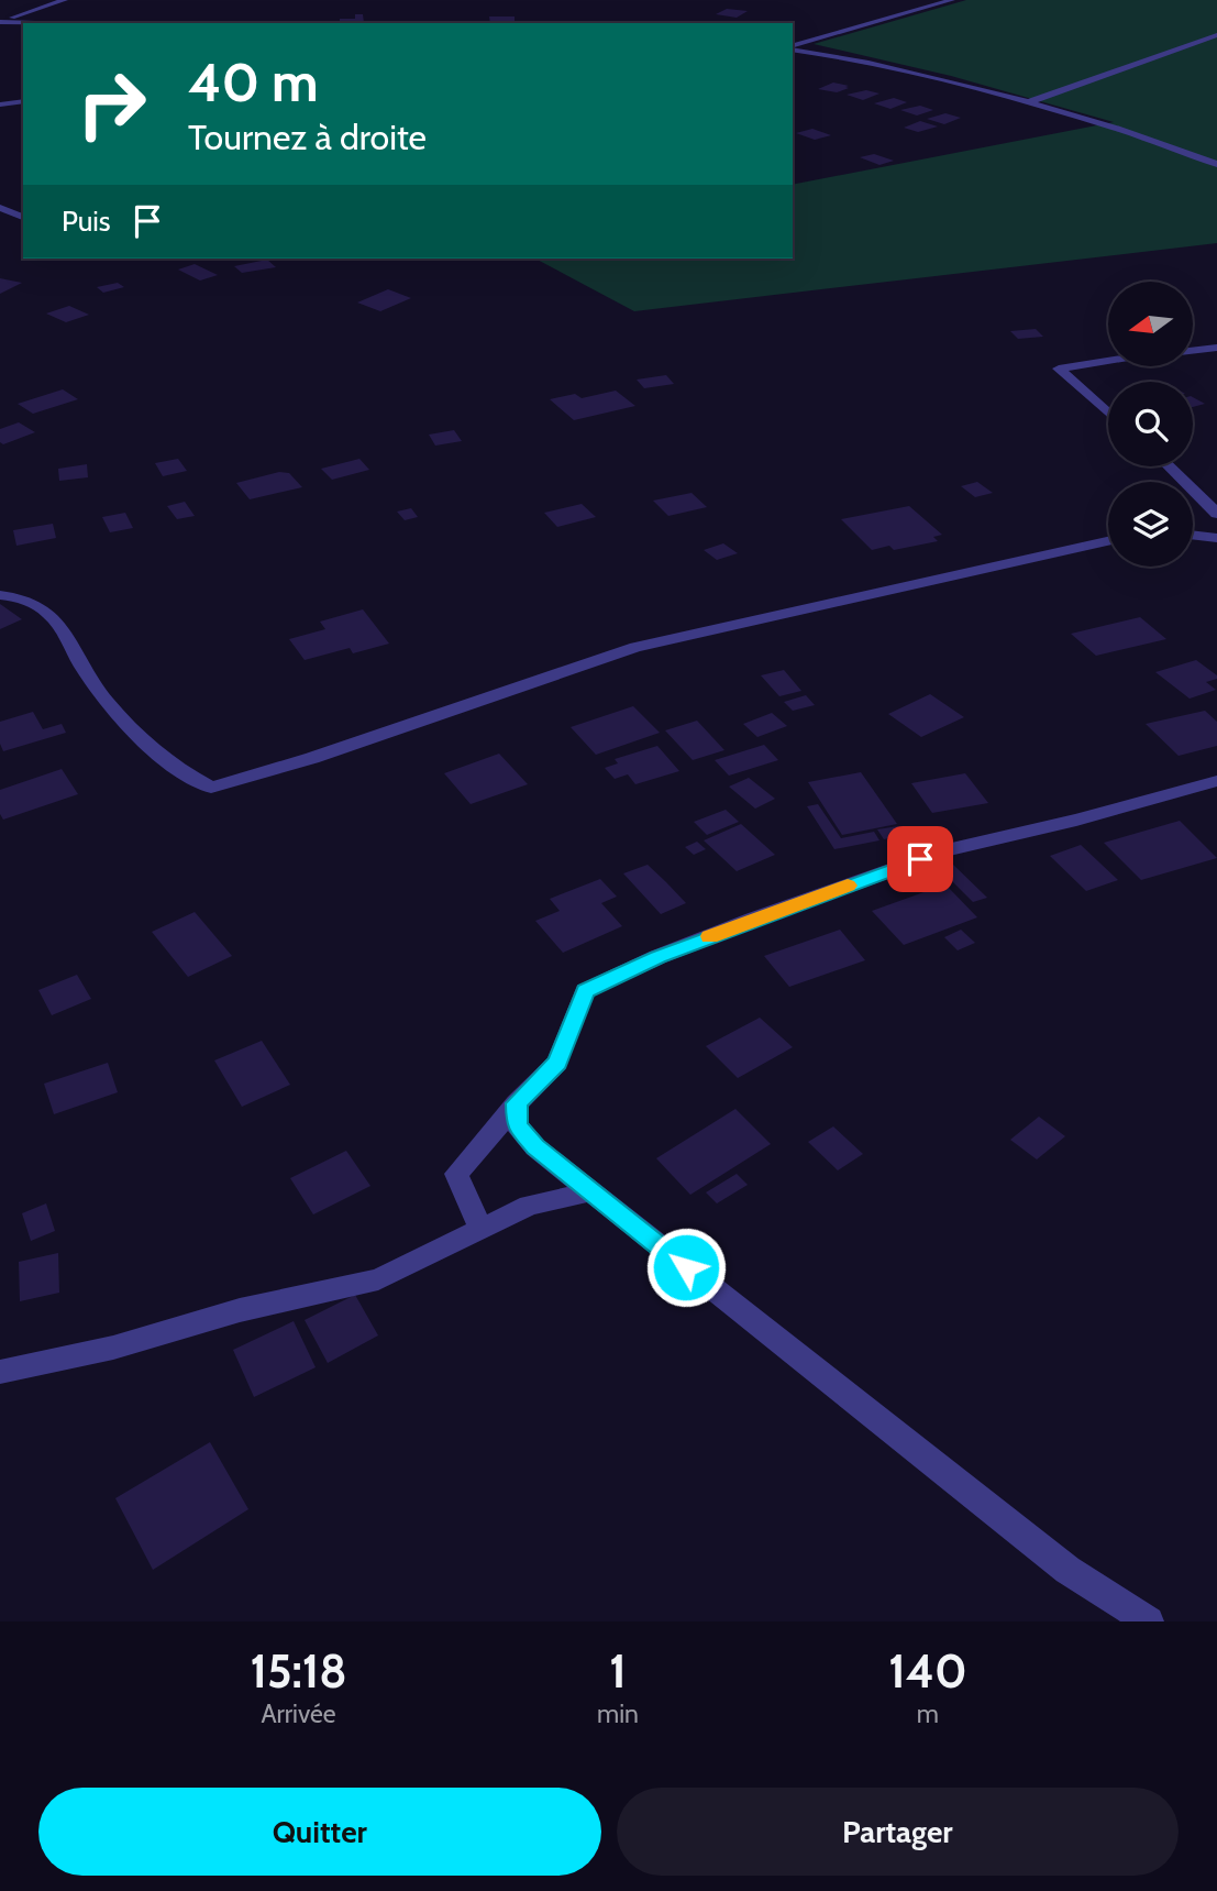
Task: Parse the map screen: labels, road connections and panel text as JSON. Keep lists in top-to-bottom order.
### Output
{
  "north": "left",
  "page": {
    "turn": ["40 m", "Tournez à droite"],
    "then": "Puis",
    "eta": [
      "15:18",
      "Arrivée",
      "1",
      "min",
      "140",
      "m"
    ],
    "buttons": ["Quitter", "Partager"]
  }
}
